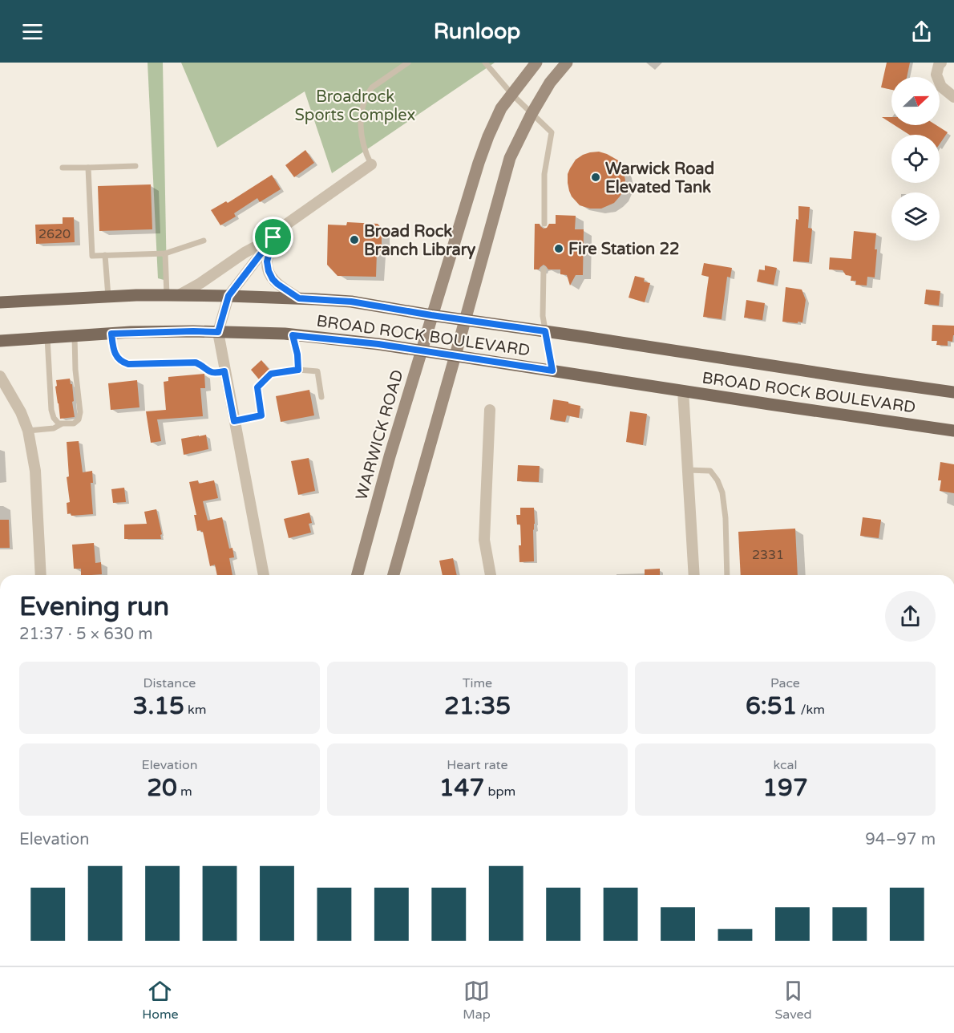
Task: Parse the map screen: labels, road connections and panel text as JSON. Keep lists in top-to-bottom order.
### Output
{
  "streets": {
    "main road": ["BROAD ROCK BOULEVARD", "WARWICK ROAD"]
  },
  "crossings": [
    ["BROAD ROCK BOULEVARD", "WARWICK ROAD"]
  ],
  "parks": ["Broadrock Sports Complex"],
  "places": ["Warwick Road Elevated Tank", "Broad Rock Branch Library", "Fire Station 22"],
  "house_numbers": ["2620", "2331"],
  "north": "right",
  "page": {
    "header": "Runloop",
    "heading": ["Evening run", "21:37 · 5 × 630 m"],
    "stats": [
      ["Distance", "3.15 km"],
      ["Time", "21:35"],
      ["Pace", "6:51 /km"],
      ["Elevation", "20 m"],
      ["Heart rate", "147 bpm"],
      ["kcal", "197"]
    ],
    "chart": ["Elevation", "94–97 m"],
    "tabs": ["Home", "Map", "Saved"]
  }
}
